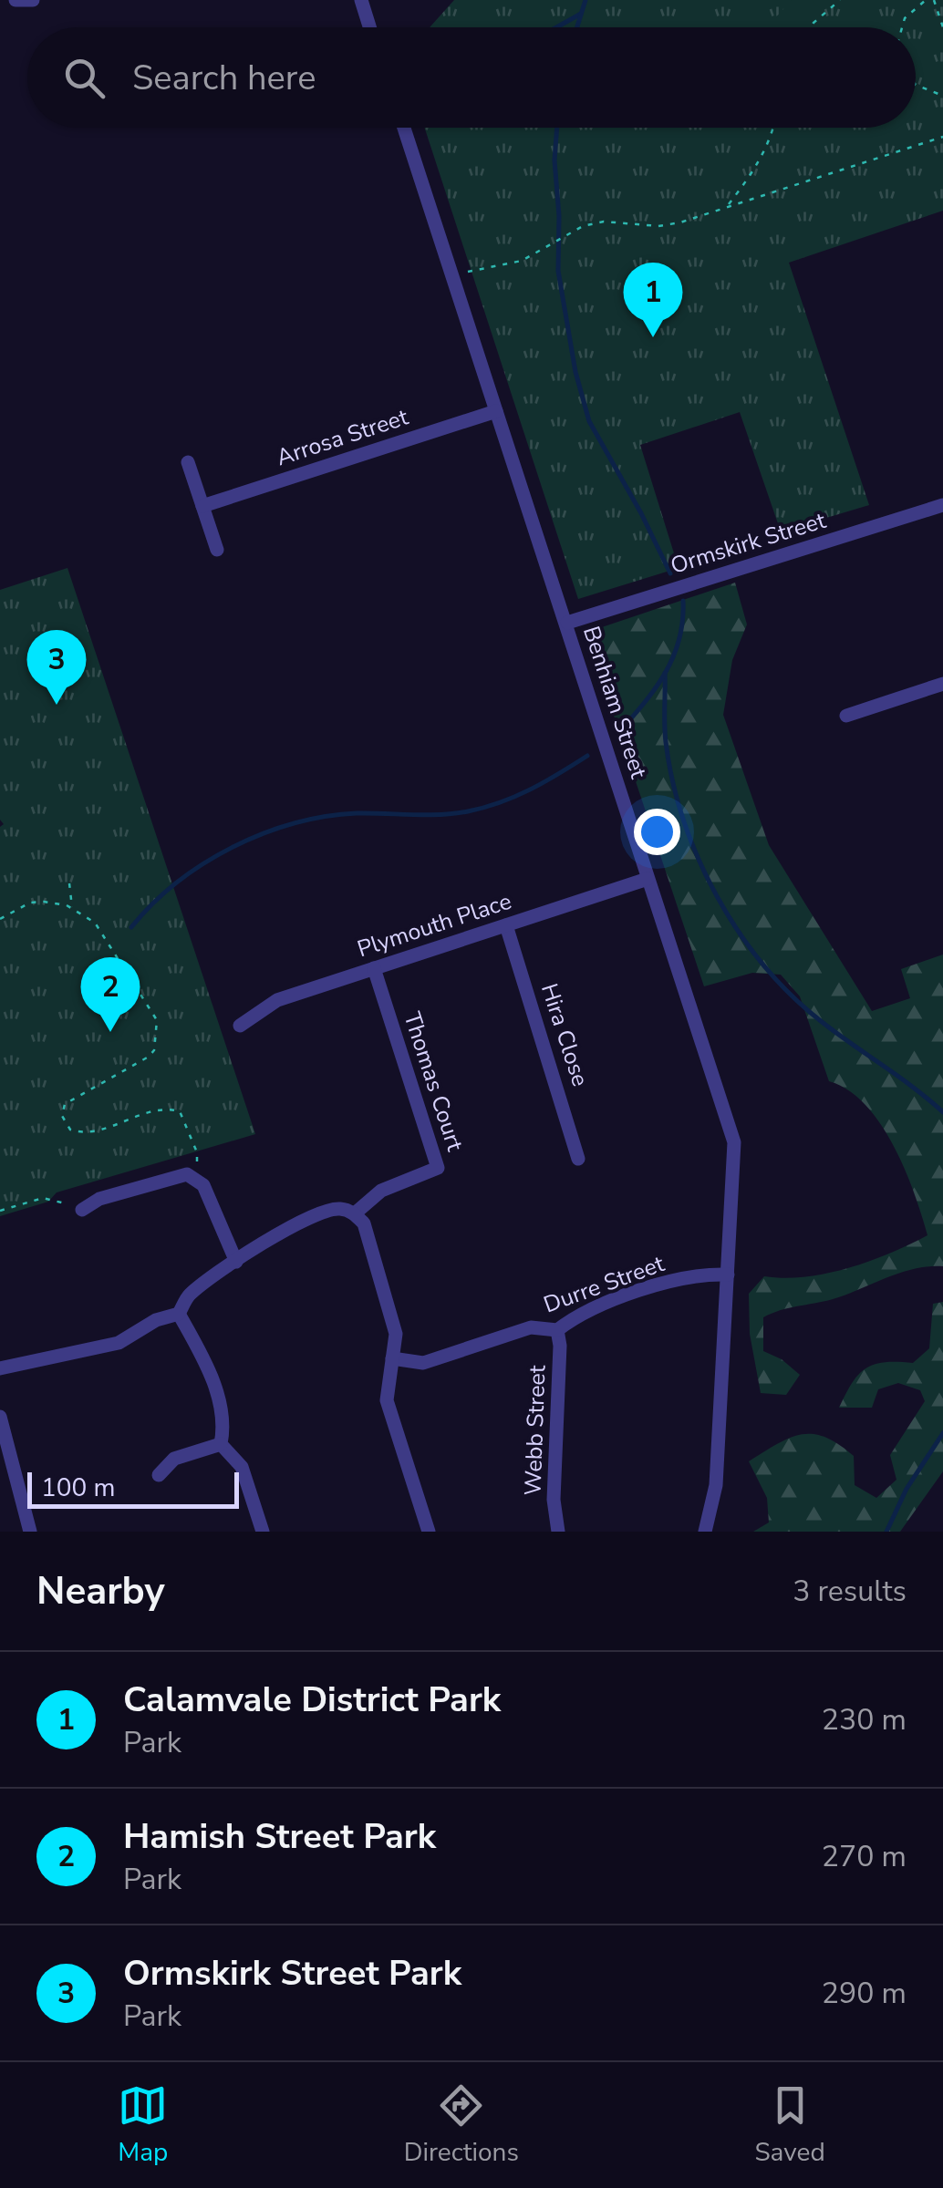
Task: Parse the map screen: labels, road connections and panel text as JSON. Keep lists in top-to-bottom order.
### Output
{
  "streets": {
    "street": [
      "Arrosa Street",
      "Ormskirk Street",
      "Benhiam Street",
      "Plymouth Place",
      "Hira Close",
      "Thomas Court",
      "Durre Street",
      "Webb Street"
    ]
  },
  "crossings": [
    ["Arrosa Street", "Benhiam Street"],
    ["Ormskirk Street", "Benhiam Street"],
    ["Benhiam Street", "Plymouth Place"],
    ["Benhiam Street", "Durre Street"],
    ["Plymouth Place", "Hira Close"],
    ["Plymouth Place", "Thomas Court"],
    ["Durre Street", "Webb Street"]
  ],
  "scale_bar": "100 m",
  "page": {
    "search": "Search here",
    "pins": ["1", "3", "2"],
    "scale": "100 m",
    "heading": ["Nearby", "3 results"],
    "list": [
      {
        "mark": "1",
        "name": "Calamvale District Park",
        "note": "Park",
        "value": "230 m"
      },
      {
        "mark": "2",
        "name": "Hamish Street Park",
        "note": "Park",
        "value": "270 m"
      },
      {
        "mark": "3",
        "name": "Ormskirk Street Park",
        "note": "Park",
        "value": "290 m"
      }
    ],
    "nav": ["Map", "Directions", "Saved"]
  }
}
